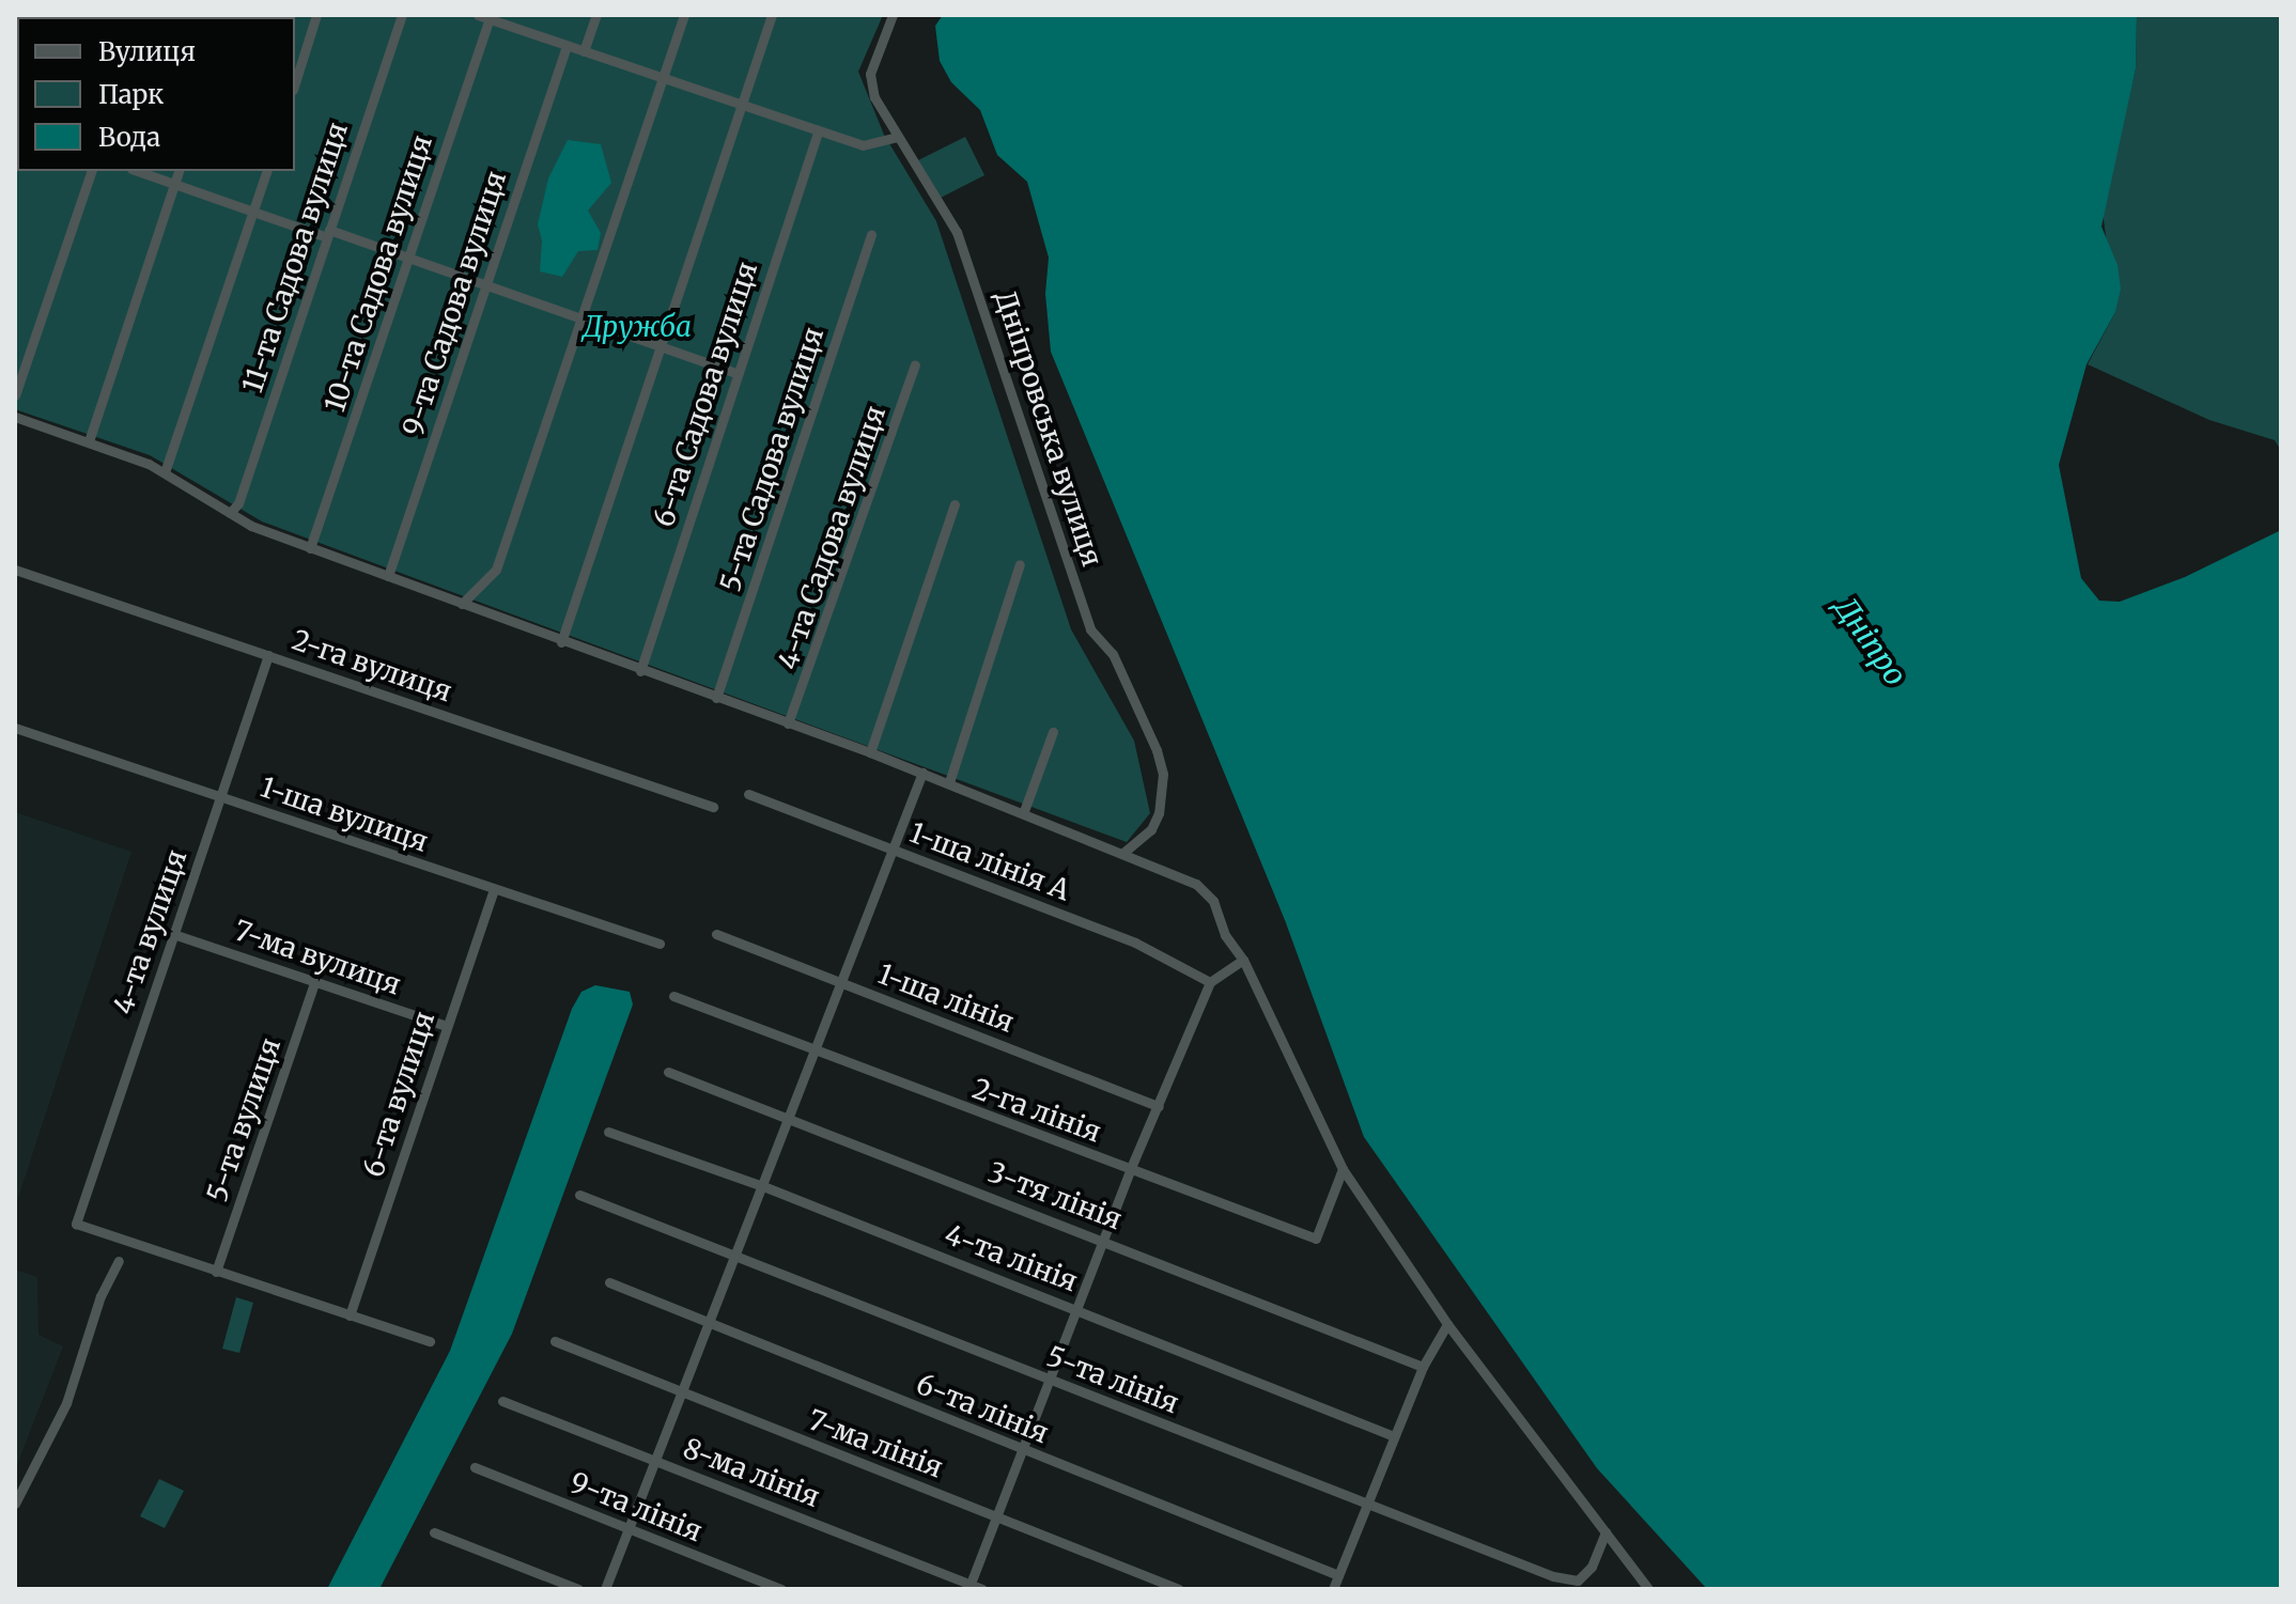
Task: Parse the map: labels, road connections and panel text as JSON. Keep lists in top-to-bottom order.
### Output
{
  "streets": {
    "street": [
      "11-та Садова вулиця",
      "10-та Садова вулиця",
      "9-та Садова вулиця",
      "6-та Садова вулиця",
      "Дніпровська вулиця",
      "5-та Садова вулиця",
      "4-та Садова вулиця",
      "2-га вулиця",
      "1-ша вулиця",
      "1-ша лінія А",
      "4-та вулиця",
      "7-ма вулиця",
      "1-ша лінія",
      "6-та вулиця",
      "2-га лінія",
      "5-та вулиця",
      "3-тя лінія",
      "4-та лінія",
      "5-та лінія",
      "6-та лінія",
      "7-ма лінія",
      "8-ма лінія",
      "9-та лінія"
    ]
  },
  "crossings": [
    ["2-га вулиця", "4-та вулиця"],
    ["1-ша вулиця", "4-та вулиця"],
    ["1-ша вулиця", "6-та вулиця"],
    ["4-та вулиця", "7-ма вулиця"],
    ["4-та вулиця", "5-та вулиця"],
    ["7-ма вулиця", "6-та вулиця"],
    ["7-ма вулиця", "5-та вулиця"]
  ],
  "water": ["Дніпро"],
  "parks": ["Дружба"],
  "legend": ["Вулиця", "Парк", "Вода"]
}
